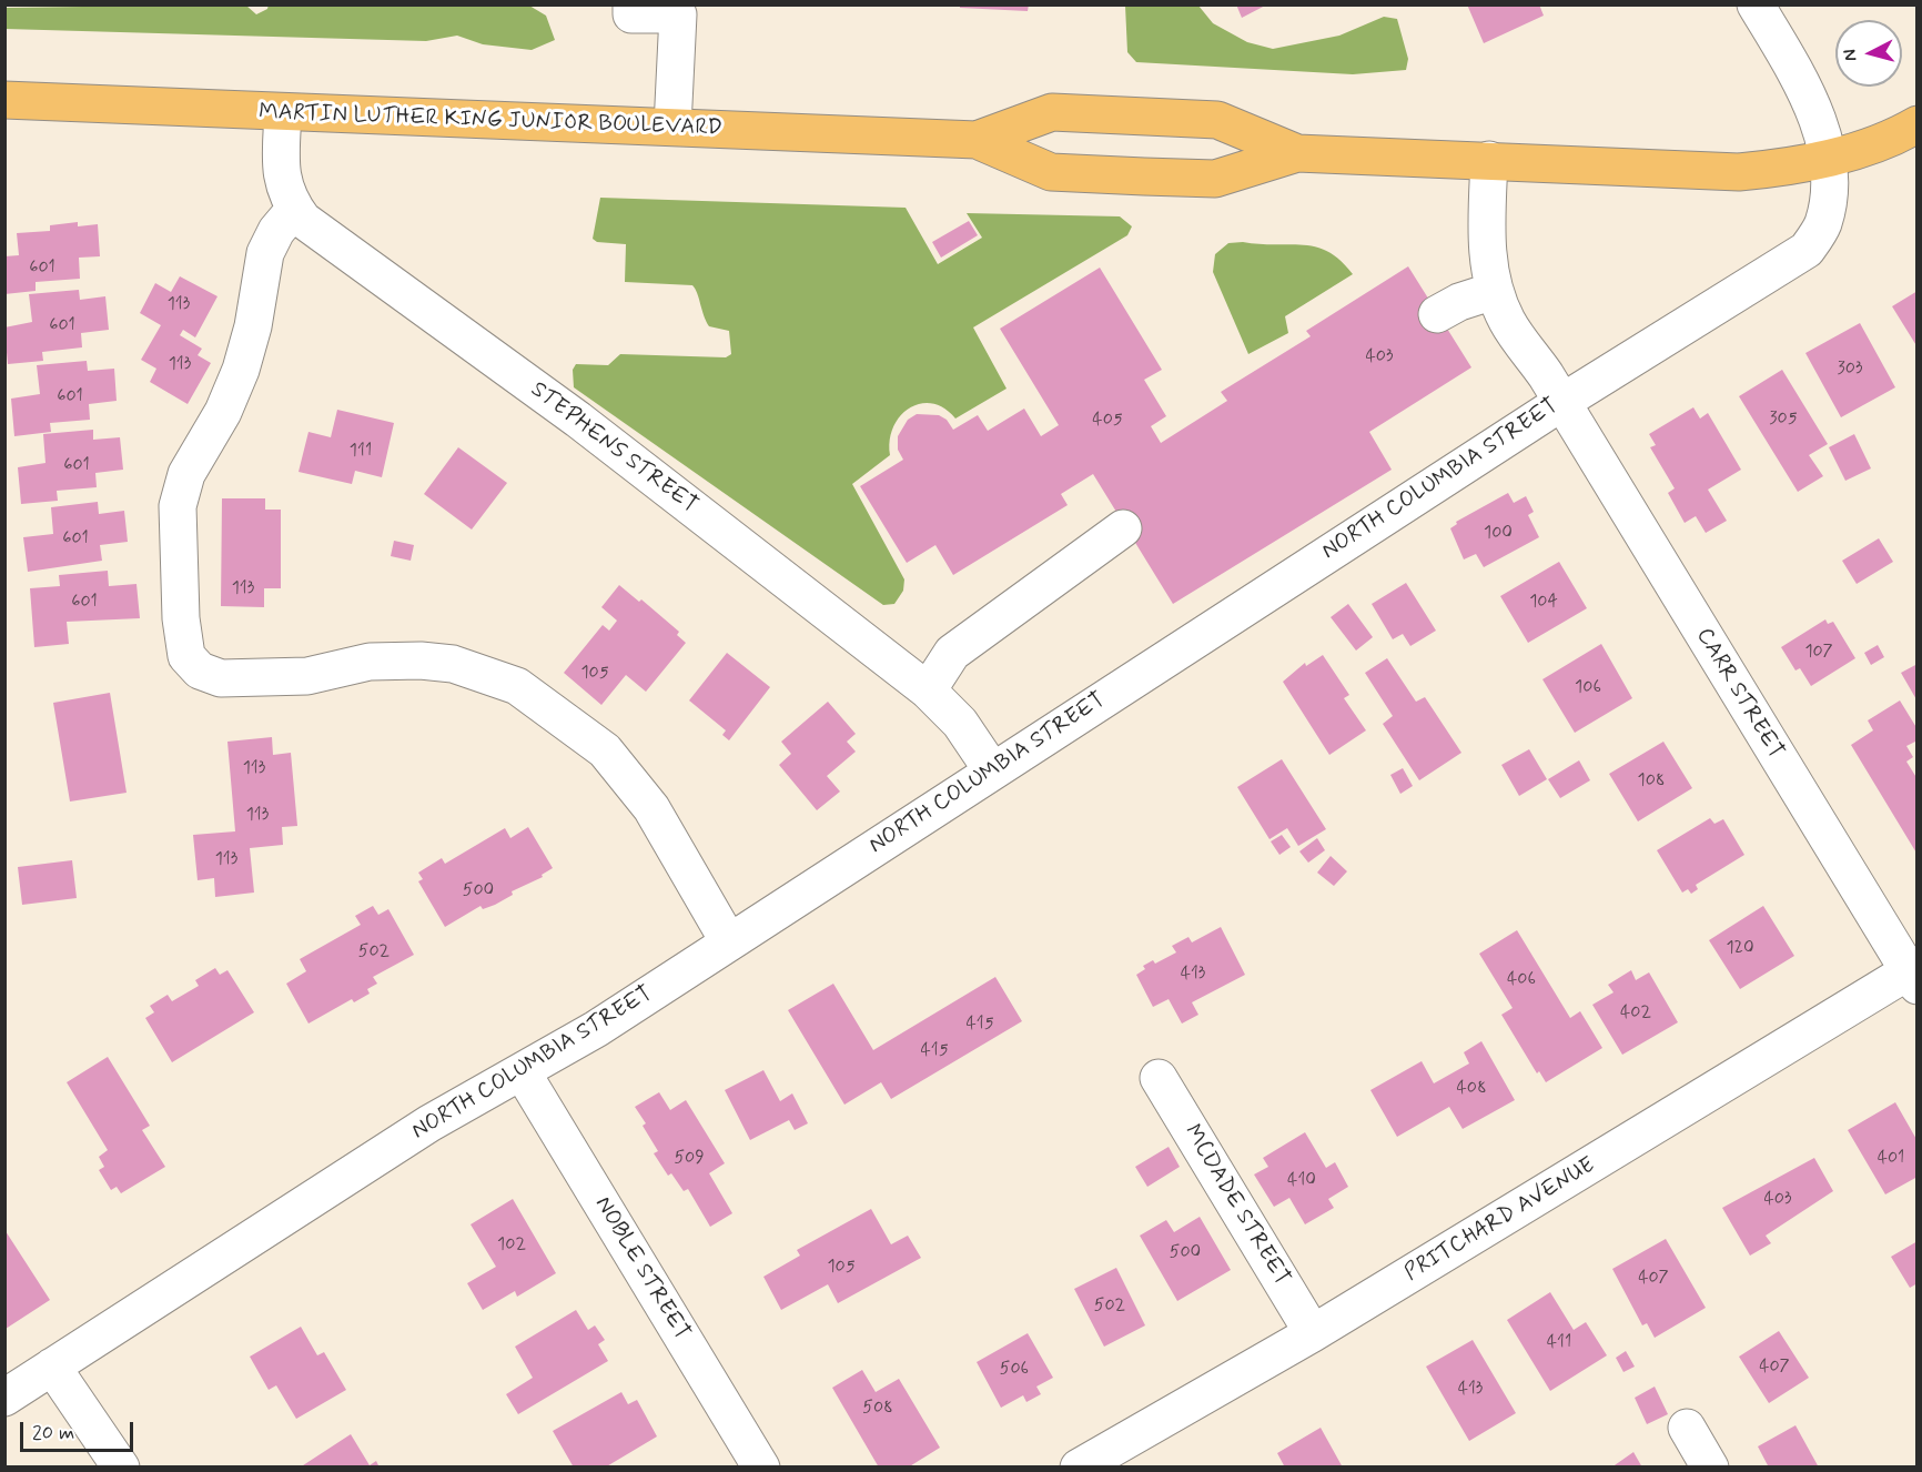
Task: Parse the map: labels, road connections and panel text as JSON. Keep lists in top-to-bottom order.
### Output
{
  "streets": {
    "main road": ["MARTIN LUTHER KING JUNIOR BOULEVARD"],
    "street": [
      "STEPHENS STREET",
      "NORTH COLUMBIA STREET",
      "CARR STREET",
      "MCDADE STREET",
      "PRITCHARD AVENUE",
      "NOBLE STREET"
    ]
  },
  "crossings": [
    ["MARTIN LUTHER KING JUNIOR BOULEVARD", "STEPHENS STREET"],
    ["MARTIN LUTHER KING JUNIOR BOULEVARD", "NORTH COLUMBIA STREET"],
    ["MARTIN LUTHER KING JUNIOR BOULEVARD", "CARR STREET"],
    ["STEPHENS STREET", "NORTH COLUMBIA STREET"],
    ["NORTH COLUMBIA STREET", "CARR STREET"],
    ["NORTH COLUMBIA STREET", "NOBLE STREET"],
    ["CARR STREET", "PRITCHARD AVENUE"],
    ["MCDADE STREET", "PRITCHARD AVENUE"]
  ],
  "house_numbers": [
    "601",
    "113",
    "601",
    "403",
    "113",
    "303",
    "601",
    "305",
    "405",
    "111",
    "601",
    "100",
    "601",
    "113",
    "601",
    "104",
    "107",
    "105",
    "106",
    "113",
    "108",
    "113",
    "113",
    "500",
    "120",
    "502",
    "413",
    "406",
    "402",
    "415",
    "415",
    "408",
    "509",
    "401",
    "410",
    "403",
    "102",
    "500",
    "105",
    "407",
    "502",
    "411",
    "407",
    "506",
    "413",
    "508"
  ],
  "scale_bar": "20 m",
  "north": "left"
}
